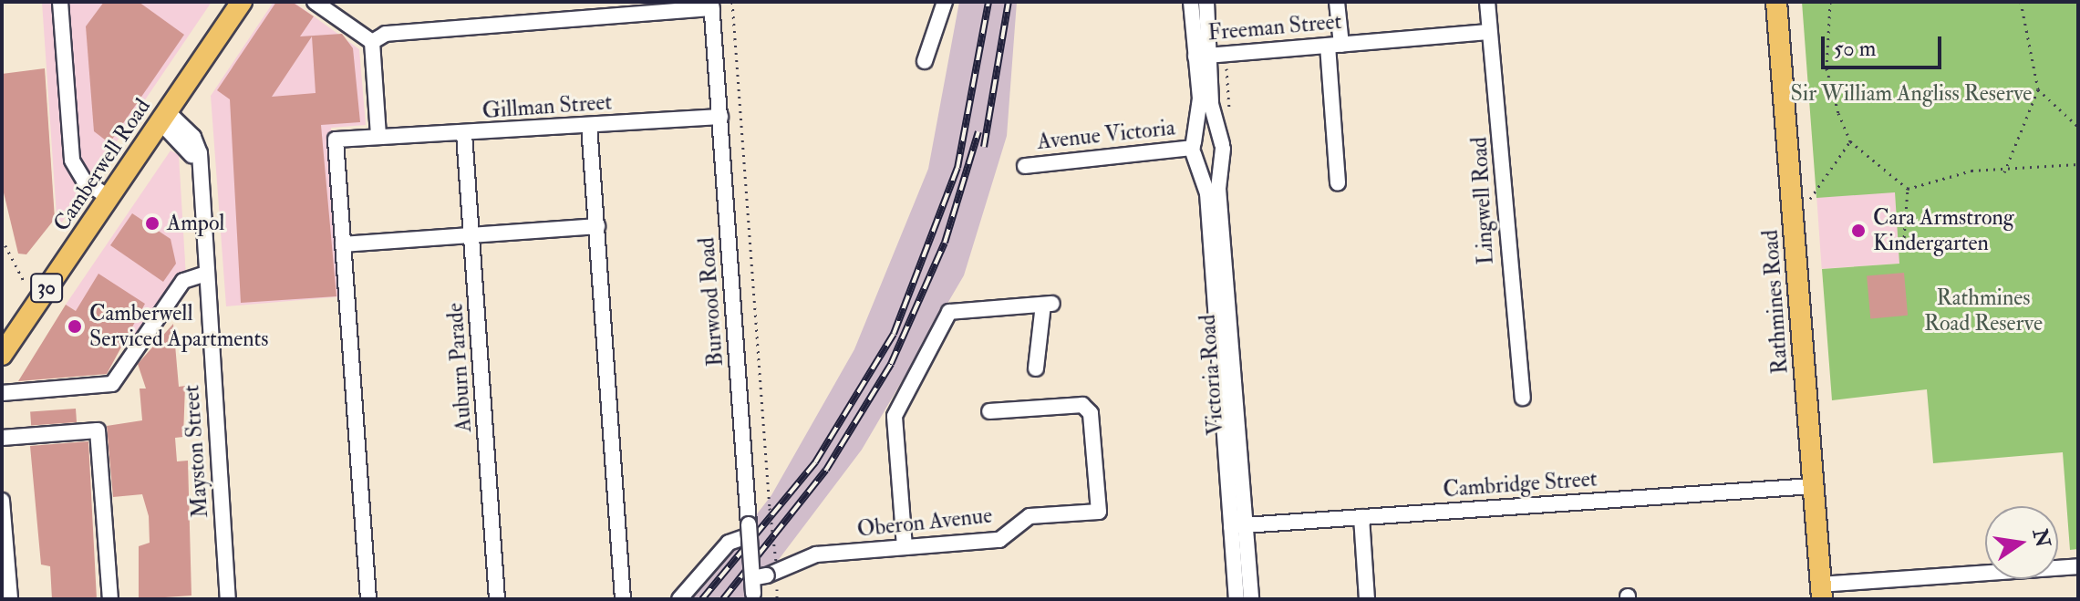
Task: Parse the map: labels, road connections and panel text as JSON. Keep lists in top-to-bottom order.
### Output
{
  "streets": {
    "main road": ["Camberwell Road", "30", "Rathmines Road"],
    "street": [
      "Freeman Street",
      "Gillman Street",
      "Avenue Victoria",
      "Lingwell Road",
      "Burwood Road",
      "Auburn Parade",
      "Victoria Road",
      "Mayston Street",
      "Cambridge Street",
      "Oberon Avenue"
    ]
  },
  "crossings": [
    ["Freeman Street", "Lingwell Road"],
    ["Freeman Street", "Victoria Road"],
    ["Gillman Street", "Burwood Road"],
    ["Gillman Street", "Auburn Parade"],
    ["Avenue Victoria", "Victoria Road"],
    ["Camberwell Road", "Mayston Street"],
    ["Burwood Road", "Oberon Avenue"],
    ["Rathmines Road", "Cambridge Street"],
    ["Victoria Road", "Cambridge Street"]
  ],
  "parks": ["Sir William Angliss Reserve", "Rathmines Road Reserve"],
  "places": ["Ampol", "Cara Armstrong Kindergarten", "Camberwell Serviced Apartments"],
  "scale_bar": "50 m",
  "north": "right"
}
